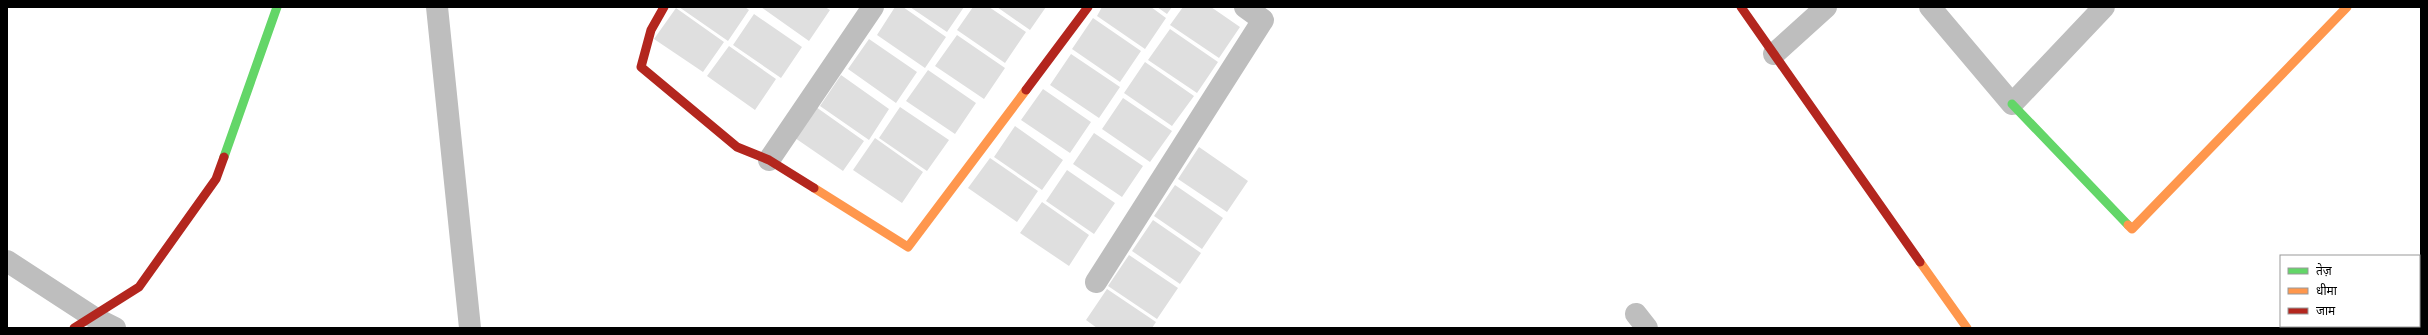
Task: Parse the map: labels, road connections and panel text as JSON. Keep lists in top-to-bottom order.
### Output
{
  "legend": ["तेज़", "धीमा", "जाम"]
}
